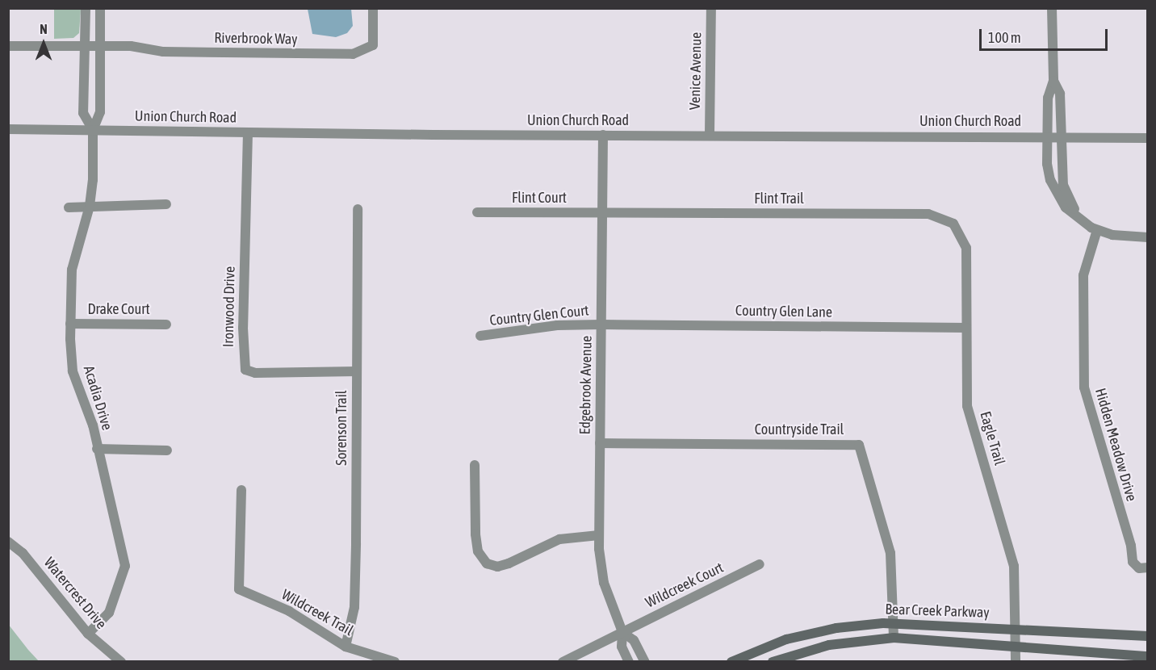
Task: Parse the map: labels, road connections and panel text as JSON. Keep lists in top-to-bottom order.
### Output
{
  "streets": {
    "main road": ["Bear Creek Parkway"],
    "street": [
      "Riverbrook Way",
      "Venice Avenue",
      "Union Church Road",
      "Flint Court",
      "Flint Trail",
      "Ironwood Drive",
      "Drake Court",
      "Country Glen Lane",
      "Country Glen Court",
      "Edgebrook Avenue",
      "Acadia Drive",
      "Sorenson Trail",
      "Countryside Trail",
      "Eagle Trail",
      "Hidden Meadow Drive",
      "Wildcreek Court",
      "Watercrest Drive",
      "Wildcreek Trail"
    ]
  },
  "crossings": [
    ["Venice Avenue", "Union Church Road"],
    ["Union Church Road", "Ironwood Drive"],
    ["Union Church Road", "Edgebrook Avenue"],
    ["Union Church Road", "Acadia Drive"],
    ["Flint Court", "Flint Trail"],
    ["Flint Court", "Edgebrook Avenue"],
    ["Flint Trail", "Edgebrook Avenue"],
    ["Flint Trail", "Eagle Trail"],
    ["Ironwood Drive", "Sorenson Trail"],
    ["Drake Court", "Acadia Drive"],
    ["Country Glen Lane", "Country Glen Court"],
    ["Country Glen Lane", "Edgebrook Avenue"],
    ["Country Glen Lane", "Eagle Trail"],
    ["Country Glen Court", "Edgebrook Avenue"],
    ["Edgebrook Avenue", "Countryside Trail"],
    ["Edgebrook Avenue", "Wildcreek Court"],
    ["Acadia Drive", "Watercrest Drive"],
    ["Sorenson Trail", "Wildcreek Trail"],
    ["Countryside Trail", "Bear Creek Parkway"],
    ["Eagle Trail", "Bear Creek Parkway"]
  ],
  "scale_bar": "100 m",
  "north": "top"
}
